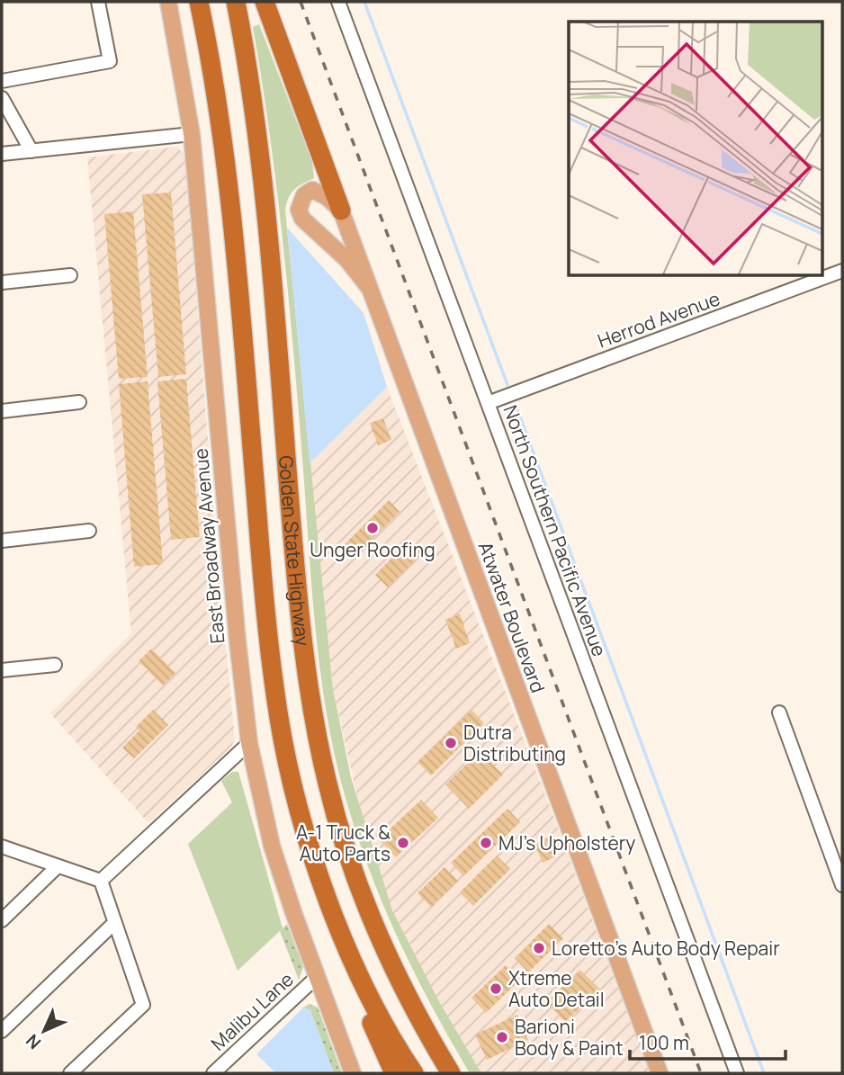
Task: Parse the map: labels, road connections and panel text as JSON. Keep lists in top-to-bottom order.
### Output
{
  "streets": {
    "highway": ["Golden State Highway"],
    "main road": ["East Broadway Avenue", "Atwater Boulevard"],
    "street": ["Herrod Avenue", "North Southern Pacific Avenue", "Malibu Lane"]
  },
  "crossings": [
    ["Herrod Avenue", "North Southern Pacific Avenue"],
    ["East Broadway Avenue", "Malibu Lane"]
  ],
  "places": [
    "Unger Roofing",
    "Dutra Distributing",
    "A-1 Truck & Auto Parts",
    "MJ's Upholstery",
    "Loretto's Auto Body Repair",
    "Xtreme Auto Detail",
    "Barioni Body & Paint"
  ],
  "scale_bar": "100 m",
  "north": "bottom left"
}
